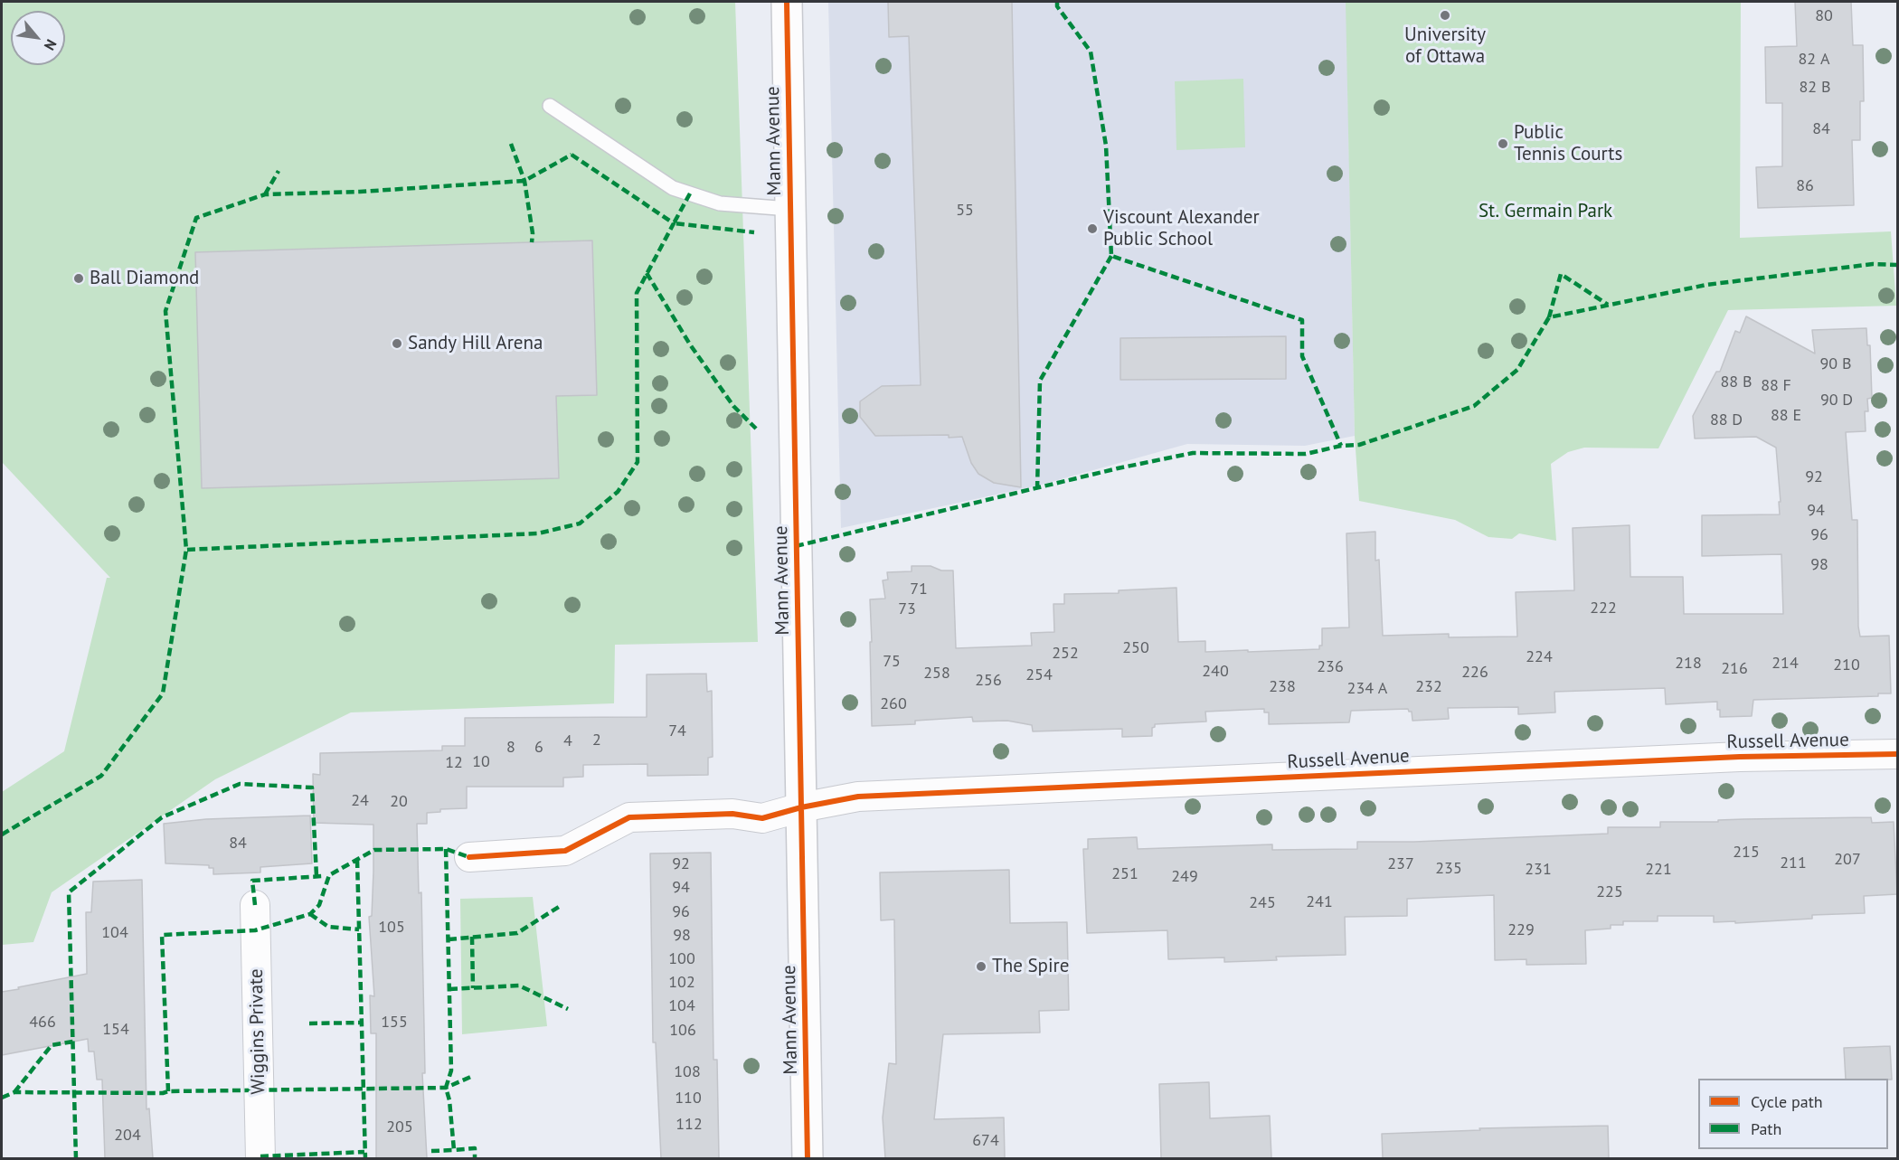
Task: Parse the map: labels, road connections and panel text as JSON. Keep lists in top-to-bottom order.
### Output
{
  "streets": {
    "street": ["Mann Avenue", "Russell Avenue", "Wiggins Private"]
  },
  "crossings": [
    ["Mann Avenue", "Russell Avenue"]
  ],
  "parks": ["St. Germain Park"],
  "places": [
    "University of Ottawa",
    "Public Tennis Courts",
    "Viscount Alexander Public School",
    "Ball Diamond",
    "Sandy Hill Arena",
    "The Spire"
  ],
  "house_numbers": [
    "80",
    "82 A",
    "82 B",
    "84",
    "86",
    "55",
    "90 B",
    "88 B",
    "88 F",
    "90 D",
    "88 E",
    "88 D",
    "92",
    "94",
    "96",
    "98",
    "71",
    "222",
    "73",
    "250",
    "252",
    "224",
    "75",
    "218",
    "214",
    "210",
    "236",
    "216",
    "240",
    "226",
    "258",
    "254",
    "256",
    "238",
    "232",
    "234 A",
    "260",
    "74",
    "2",
    "4",
    "8",
    "6",
    "10",
    "12",
    "24",
    "20",
    "84",
    "215",
    "207",
    "211",
    "92",
    "237",
    "235",
    "231",
    "221",
    "251",
    "249",
    "94",
    "225",
    "241",
    "245",
    "96",
    "105",
    "229",
    "104",
    "98",
    "100",
    "102",
    "104",
    "466",
    "155",
    "154",
    "106",
    "108",
    "110",
    "112",
    "205",
    "204",
    "674"
  ],
  "legend": ["Cycle path", "Path"],
  "north": "bottom right"
}
